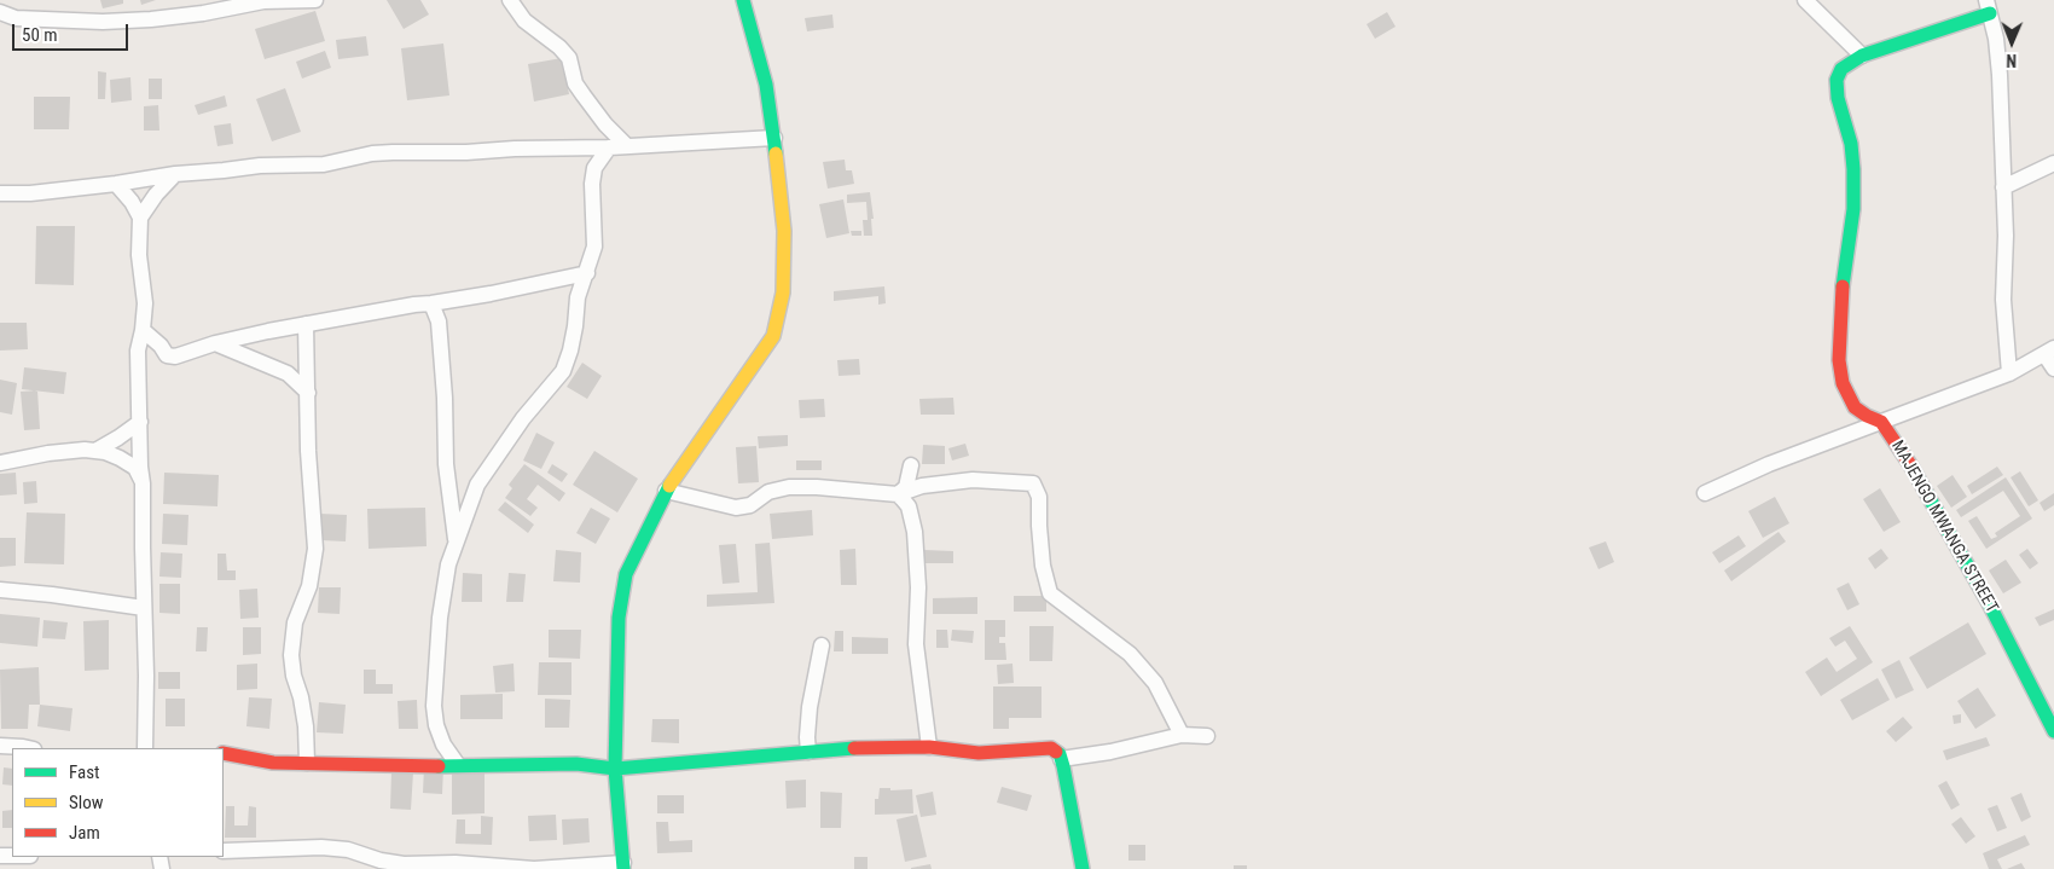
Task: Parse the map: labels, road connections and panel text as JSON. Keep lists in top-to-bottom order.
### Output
{
  "streets": {
    "street": ["MAJENGO MWANGA STREET"]
  },
  "legend": ["Fast", "Slow", "Jam"],
  "scale_bar": "50 m",
  "north": "bottom"
}
